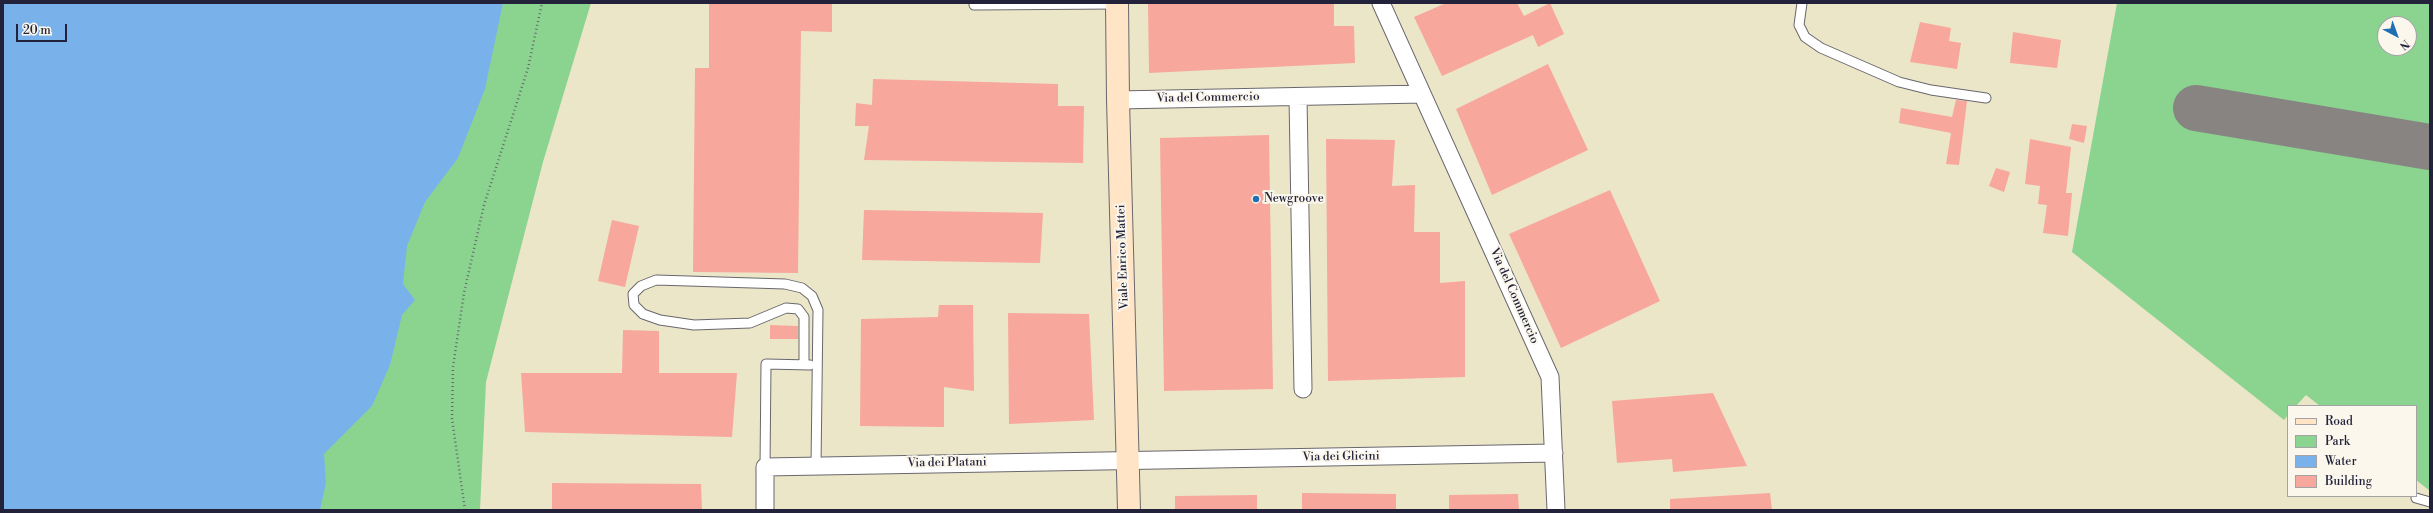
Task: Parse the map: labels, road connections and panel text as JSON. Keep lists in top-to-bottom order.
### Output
{
  "streets": {
    "street": [
      "Via del Commercio",
      "Viale Enrico Mattei",
      "Via dei Glicini",
      "Via dei Platani"
    ]
  },
  "crossings": [
    ["Via del Commercio", "Viale Enrico Mattei"],
    ["Via del Commercio", "Via dei Glicini"],
    ["Viale Enrico Mattei", "Via dei Glicini"],
    ["Viale Enrico Mattei", "Via dei Platani"],
    ["Via dei Glicini", "Via dei Platani"]
  ],
  "places": ["Newgroove"],
  "legend": [
    "Road",
    "Park",
    "Water",
    "Building"
  ],
  "scale_bar": "20 m",
  "north": "bottom right"
}
